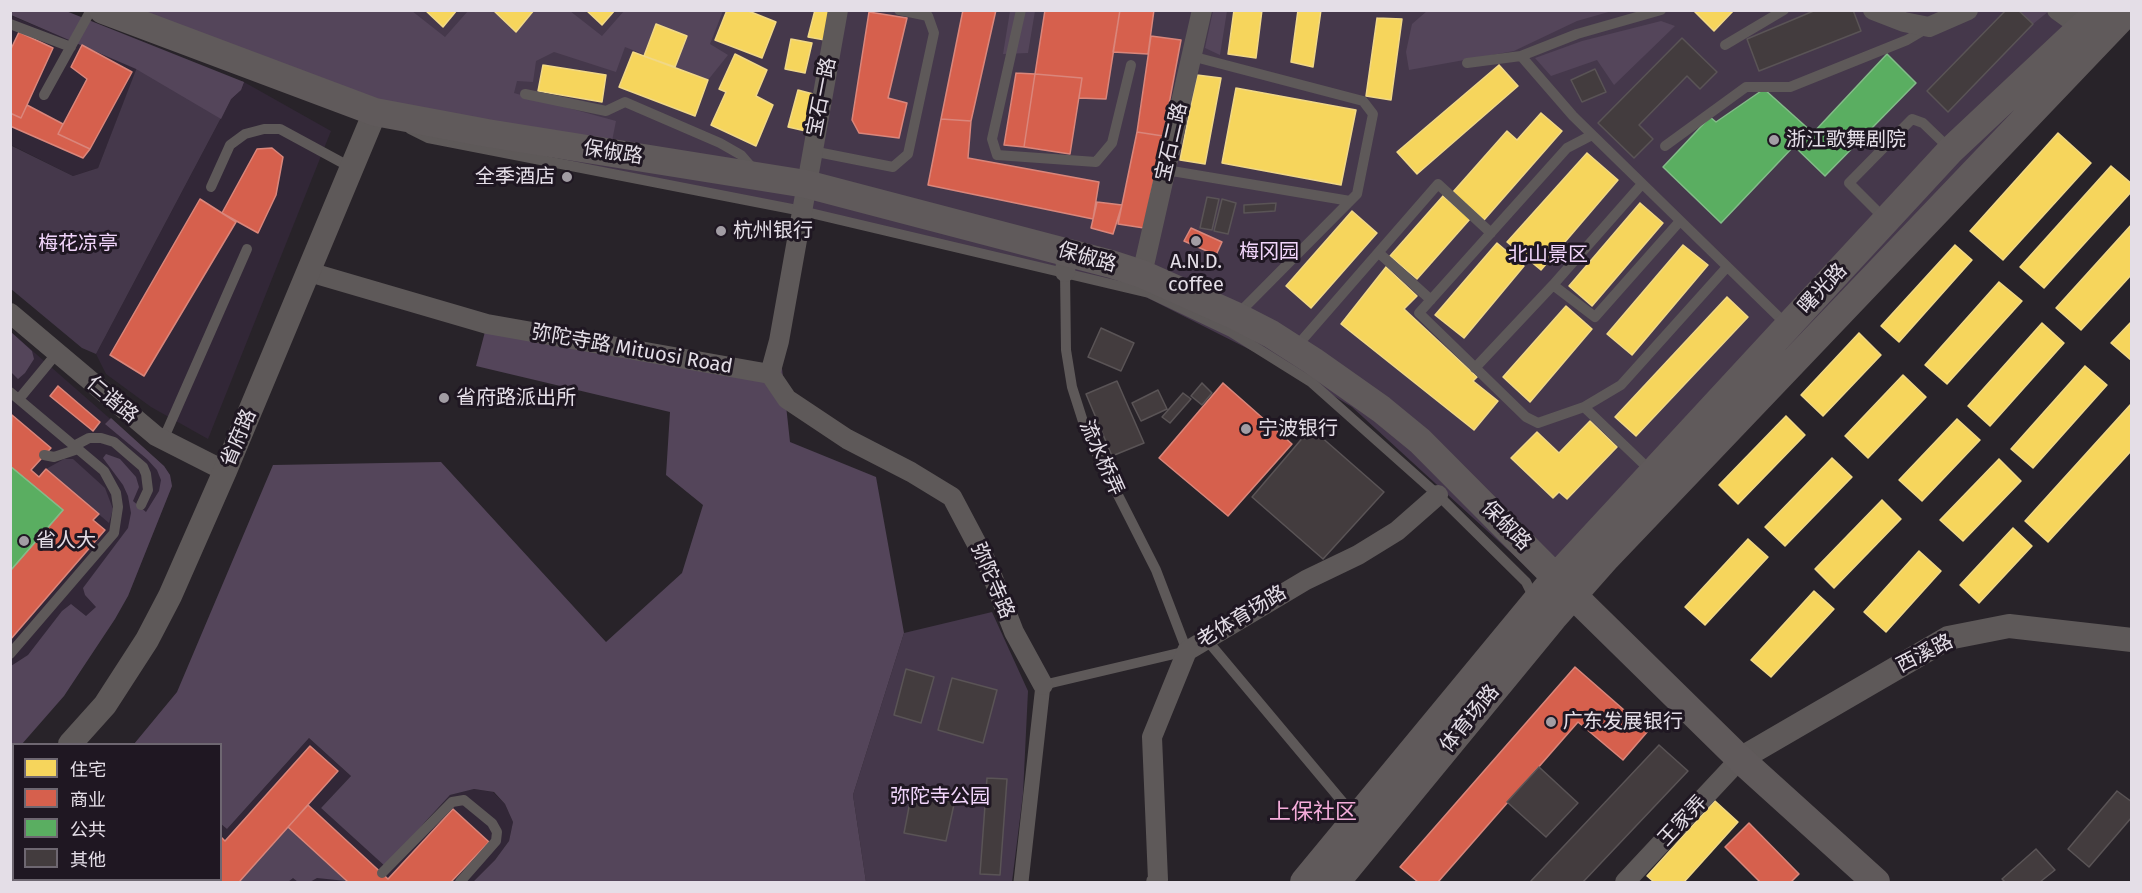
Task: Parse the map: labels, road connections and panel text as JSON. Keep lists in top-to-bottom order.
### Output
{
  "streets": {
    "main road": ["保俶路", "曙光路", "体育场路"],
    "street": [
      "宝石一路",
      "宝石二路",
      "弥陀寺路 Mituosi Road",
      "仁谐路",
      "省府路",
      "弥陀寺路",
      "老体育场路",
      "西溪路",
      "王家弄"
    ],
    "lane": ["流水桥弄"]
  },
  "crossings": [
    ["宝石一路", "保俶路"],
    ["宝石二路", "保俶路"],
    ["保俶路", "曙光路"],
    ["保俶路", "省府路"],
    ["保俶路", "流水桥弄"],
    ["保俶路", "西溪路"],
    ["保俶路", "体育场路"],
    ["保俶路", "王家弄"],
    ["曙光路", "体育场路"],
    ["弥陀寺路 Mituosi Road", "省府路"],
    ["弥陀寺路 Mituosi Road", "弥陀寺路"],
    ["仁谐路", "省府路"],
    ["流水桥弄", "老体育场路"],
    ["西溪路", "王家弄"]
  ],
  "districts": ["上保社区"],
  "parks": [
    "梅花凉亭",
    "梅冈园",
    "北山景区",
    "弥陀寺公园"
  ],
  "places": [
    "浙江歌舞剧院",
    "全季酒店",
    "杭州银行",
    "A.N.D. coffee",
    "省府路派出所",
    "宁波银行",
    "省人大",
    "广东发展银行"
  ],
  "legend": [
    "住宅",
    "商业",
    "公共",
    "其他"
  ]
}
